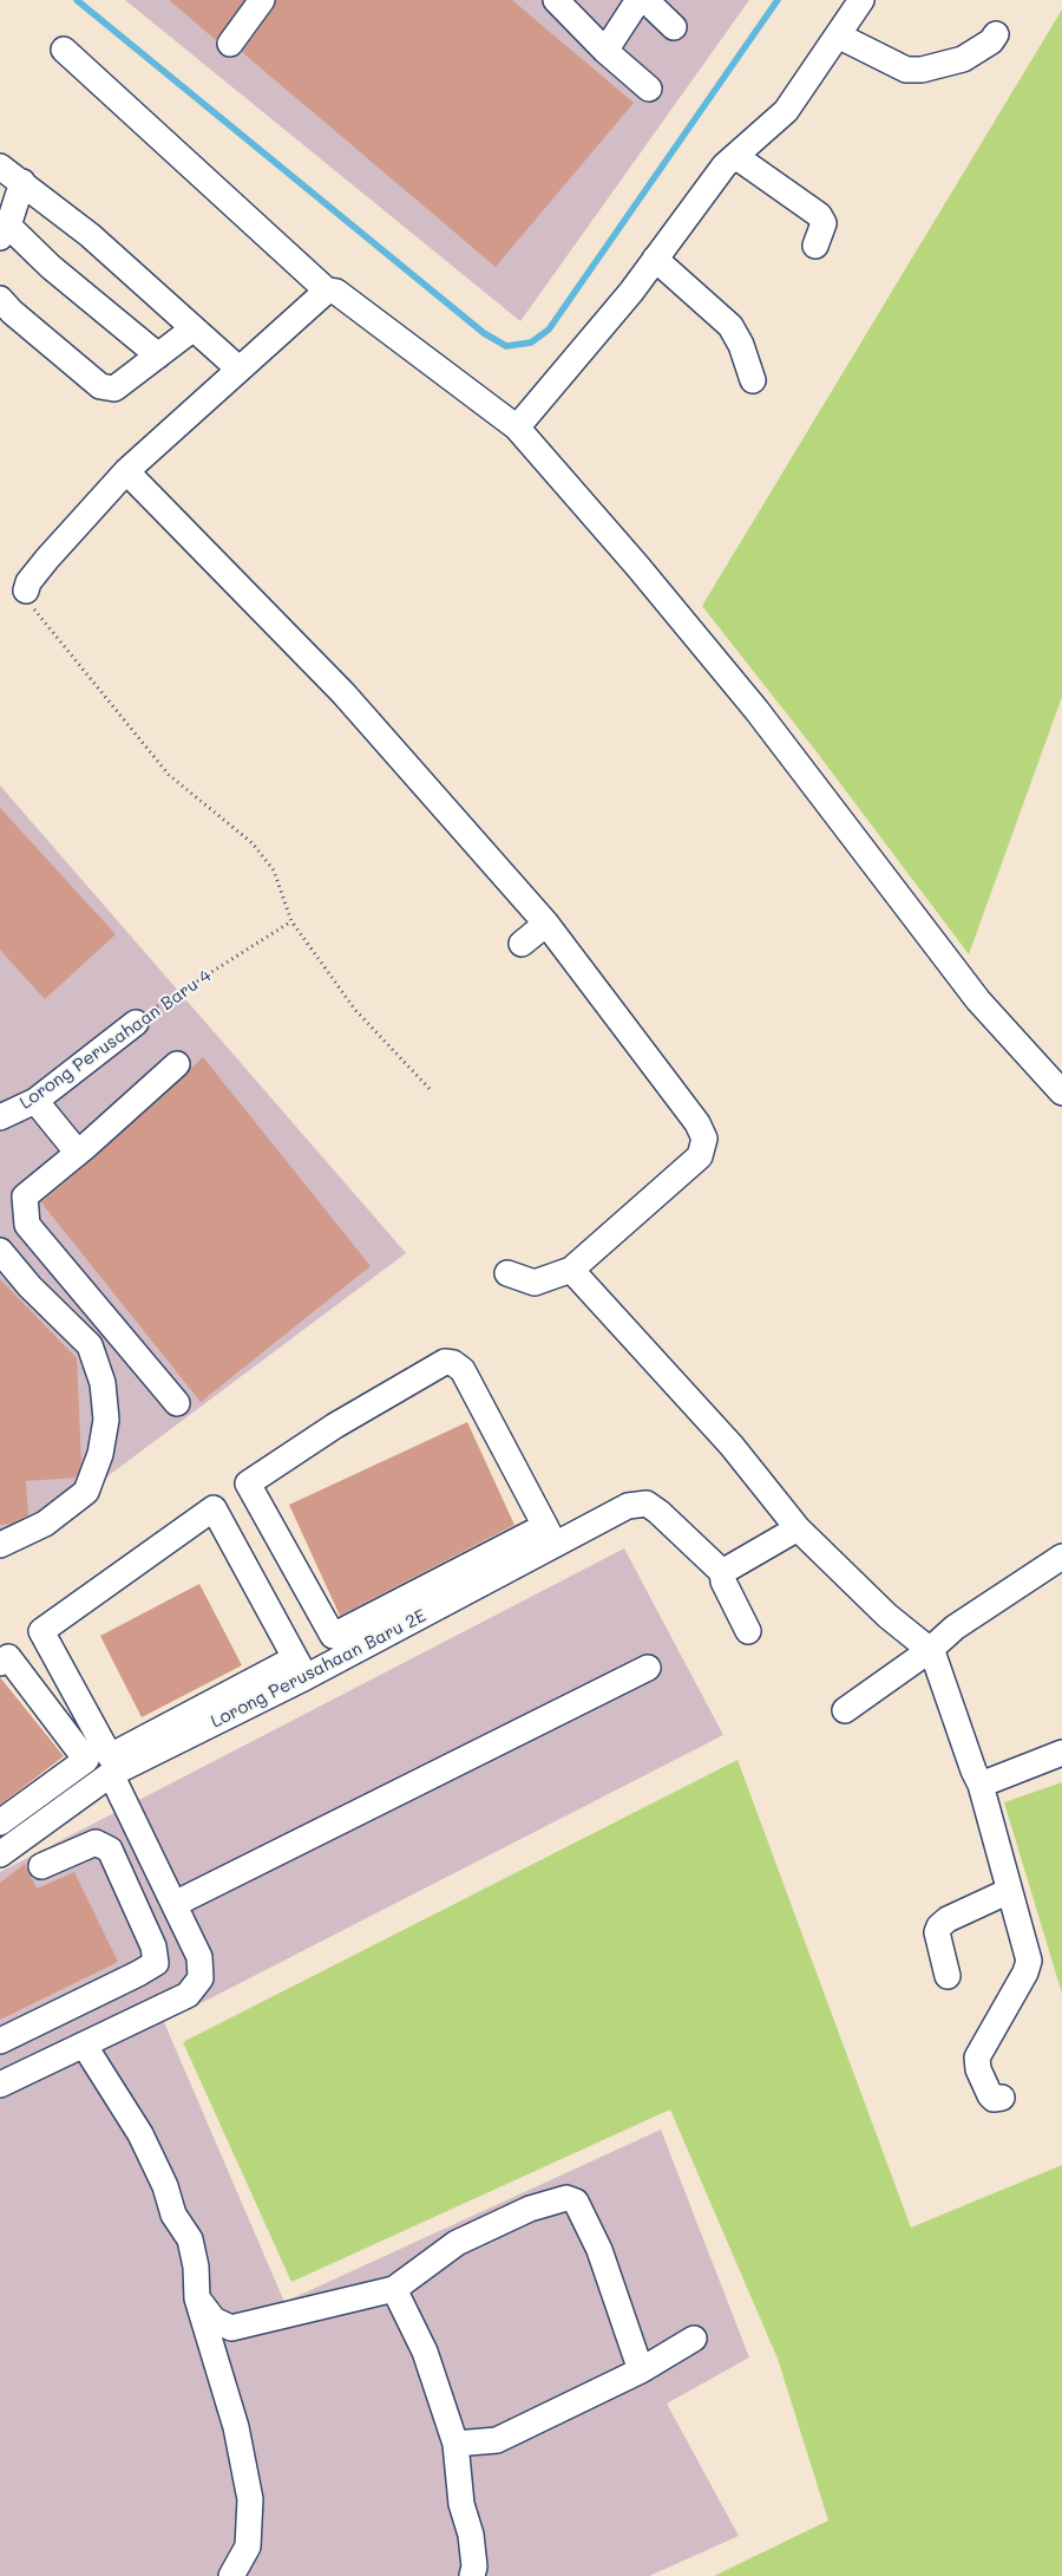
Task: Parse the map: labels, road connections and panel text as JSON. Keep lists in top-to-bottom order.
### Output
{
  "streets": {
    "street": ["Lorong Perusahaan Baru 4", "Lorong Perusahaan Baru 2E"]
  }
}
